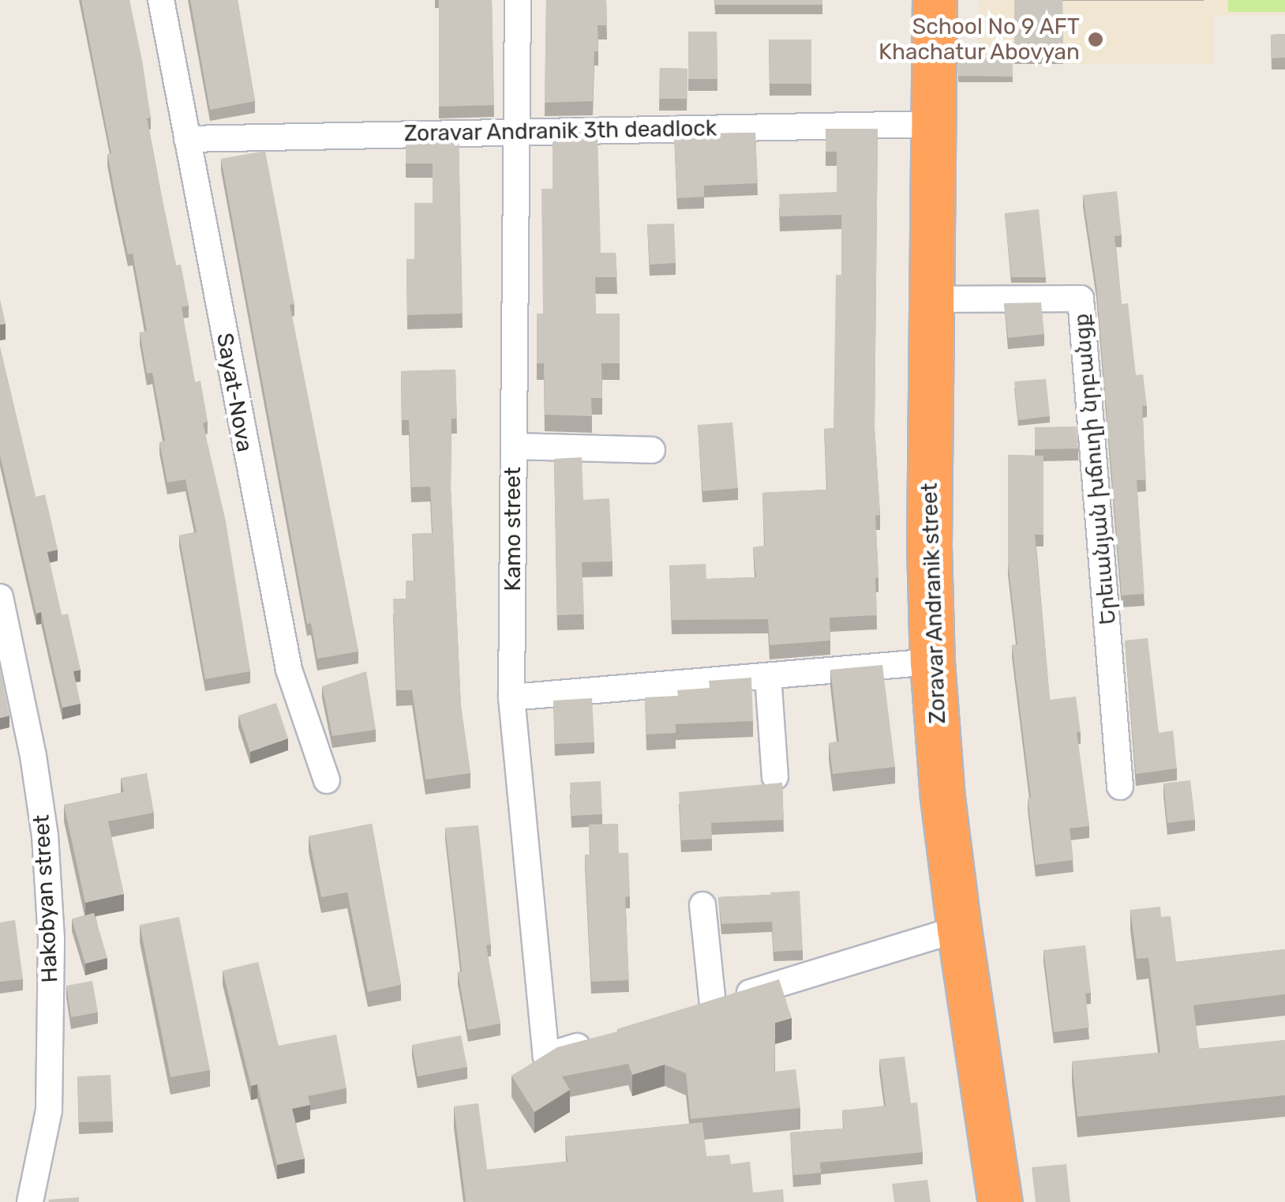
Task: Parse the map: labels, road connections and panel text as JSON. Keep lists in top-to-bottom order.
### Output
{
  "streets": {
    "highway": ["Zoravar Andranik street"],
    "street": [
      "Zoravar Andranik 3th deadlock",
      "Sayat-Nova",
      "Երեւանյան խճուղի նրբանցք",
      "Kamo street",
      "Hakobyan street"
    ]
  },
  "crossings": [
    ["Zoravar Andranik 3th deadlock", "Sayat-Nova"],
    ["Zoravar Andranik 3th deadlock", "Kamo street"],
    ["Zoravar Andranik 3th deadlock", "Zoravar Andranik street"],
    ["Երեւանյան խճուղի նրբանցք", "Zoravar Andranik street"]
  ],
  "places": ["School No 9 AFT Khachatur Abovyan"]
}
